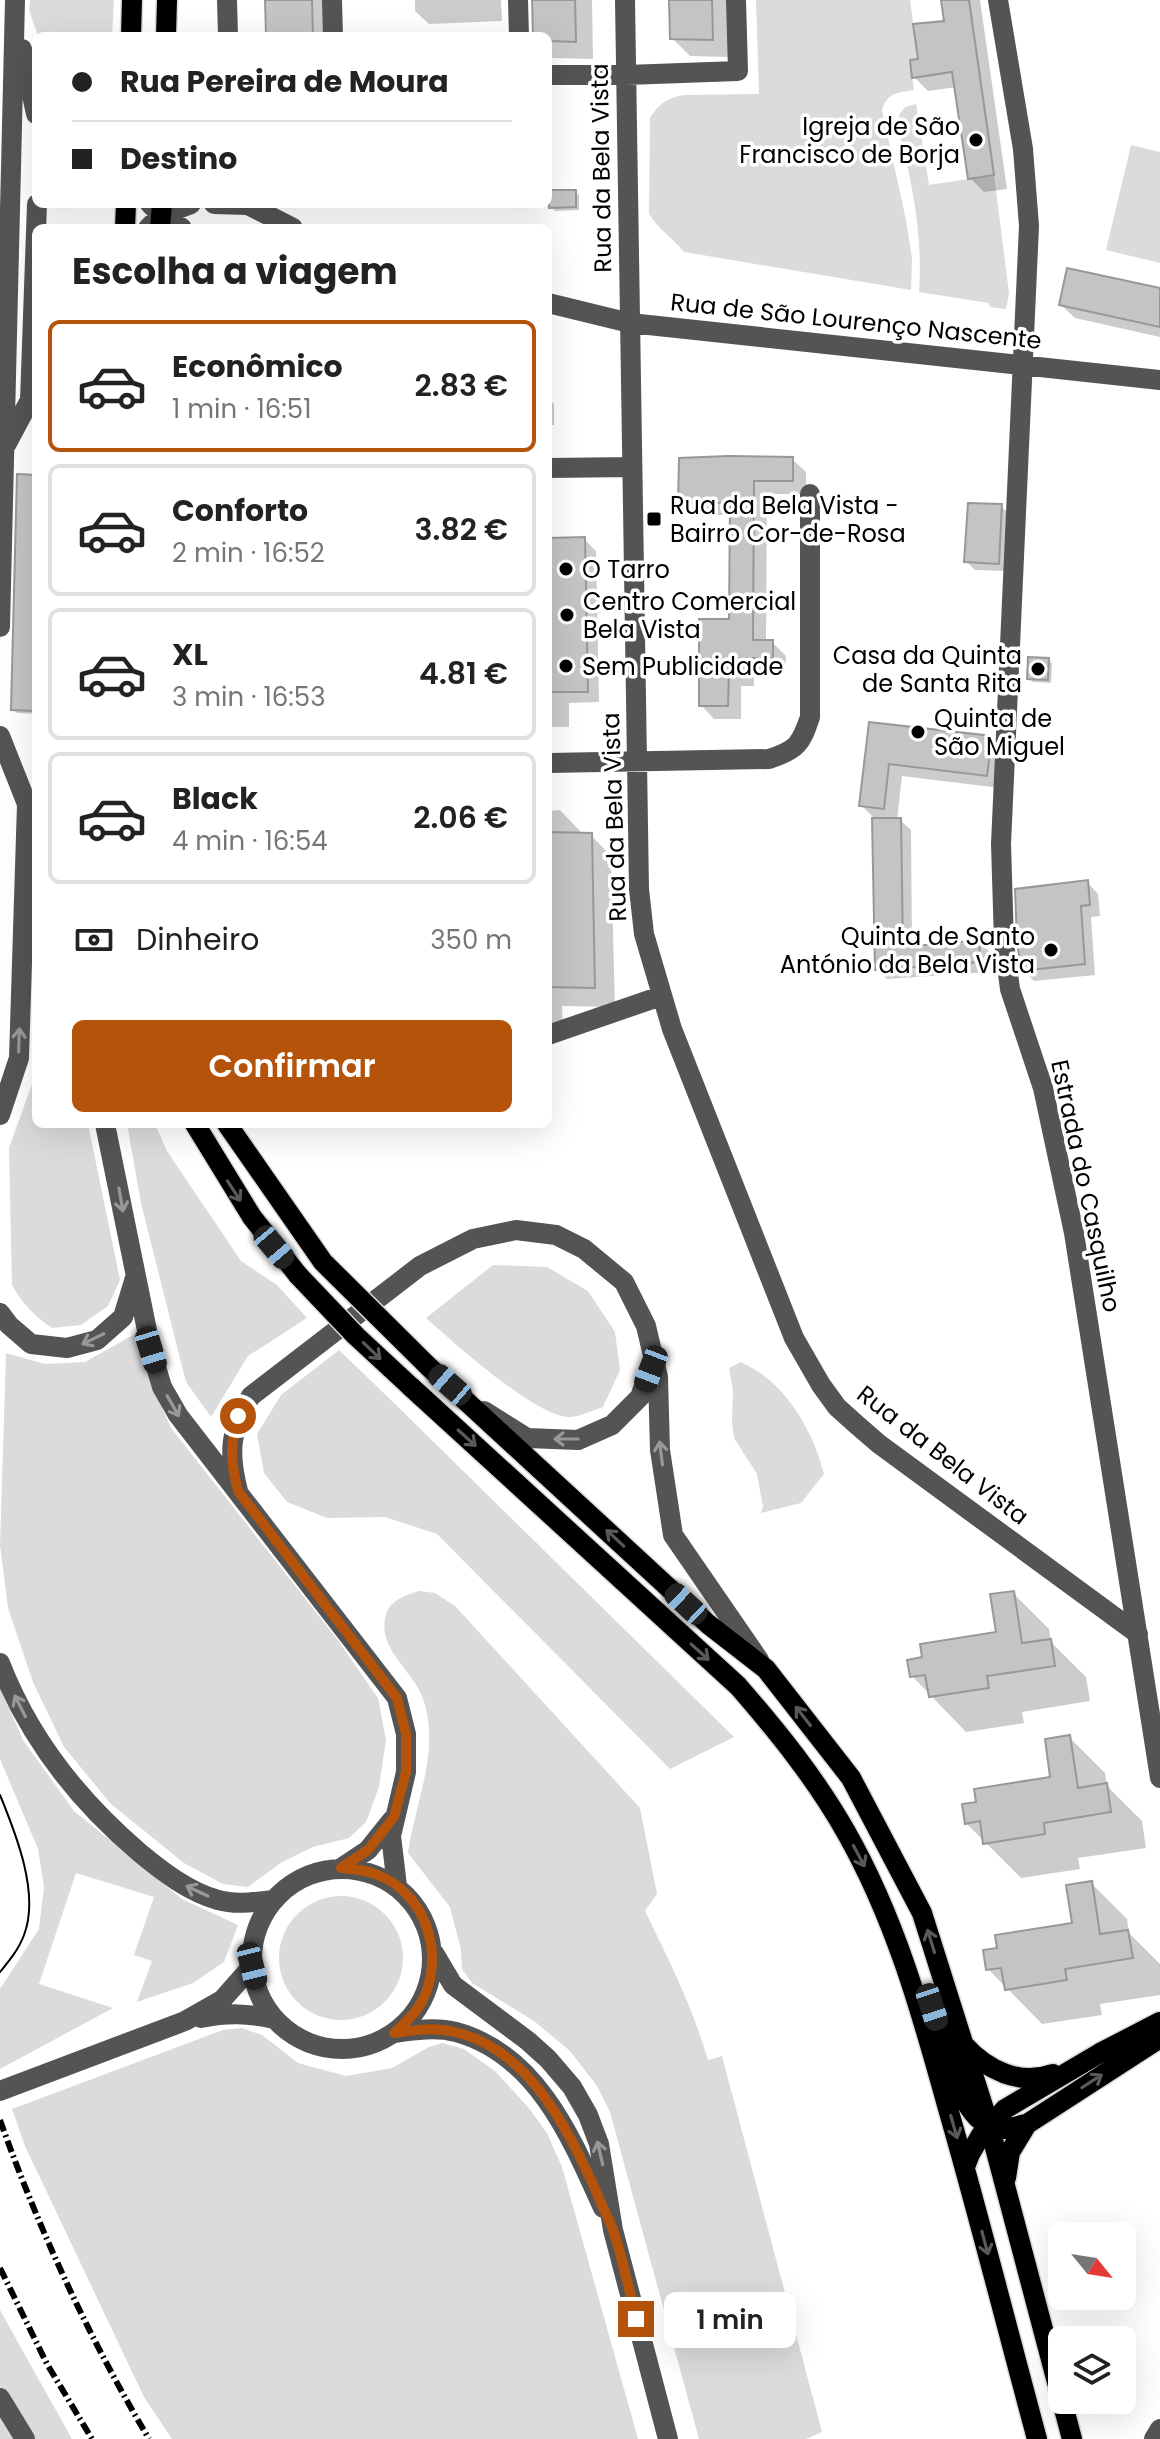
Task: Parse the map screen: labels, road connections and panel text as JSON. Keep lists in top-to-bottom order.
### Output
{
  "streets": {
    "street": ["Rua da Bela Vista", "Rua de São Lourenço Nascente", "Estrada do Casquilho"]
  },
  "crossings": [
    ["Rua da Bela Vista", "Rua de São Lourenço Nascente"],
    ["Rua da Bela Vista", "Estrada do Casquilho"],
    ["Rua de São Lourenço Nascente", "Estrada do Casquilho"]
  ],
  "places": {
    "other": [
      "Igreja de São Francisco de Borja",
      "O Tarro",
      "Centro Comercial Bela Vista",
      "Sem Publicidade",
      "Casa da Quinta de Santa Rita",
      "Quinta de São Miguel",
      "Quinta de Santo António da Bela Vista"
    ],
    "transit": ["Rua da Bela Vista - Bairro Cor-de-Rosa"]
  },
  "north": "bottom right",
  "page": {
    "banner": ["Rua Pereira de Moura", "Destino"],
    "heading": "Escolha a viagem",
    "list": [
      {
        "name": "Econômico",
        "note": "1 min · 16:51",
        "value": "2.83 €"
      },
      {
        "name": "Conforto",
        "note": "2 min · 16:52",
        "value": "3.82 €"
      },
      {
        "name": "XL",
        "note": "3 min · 16:53",
        "value": "4.81 €"
      },
      {
        "name": "Black",
        "note": "4 min · 16:54",
        "value": "2.06 €"
      }
    ],
    "pay": ["Dinheiro", "350 m"],
    "buttons": "Confirmar",
    "bubble": "1 min"
  }
}
